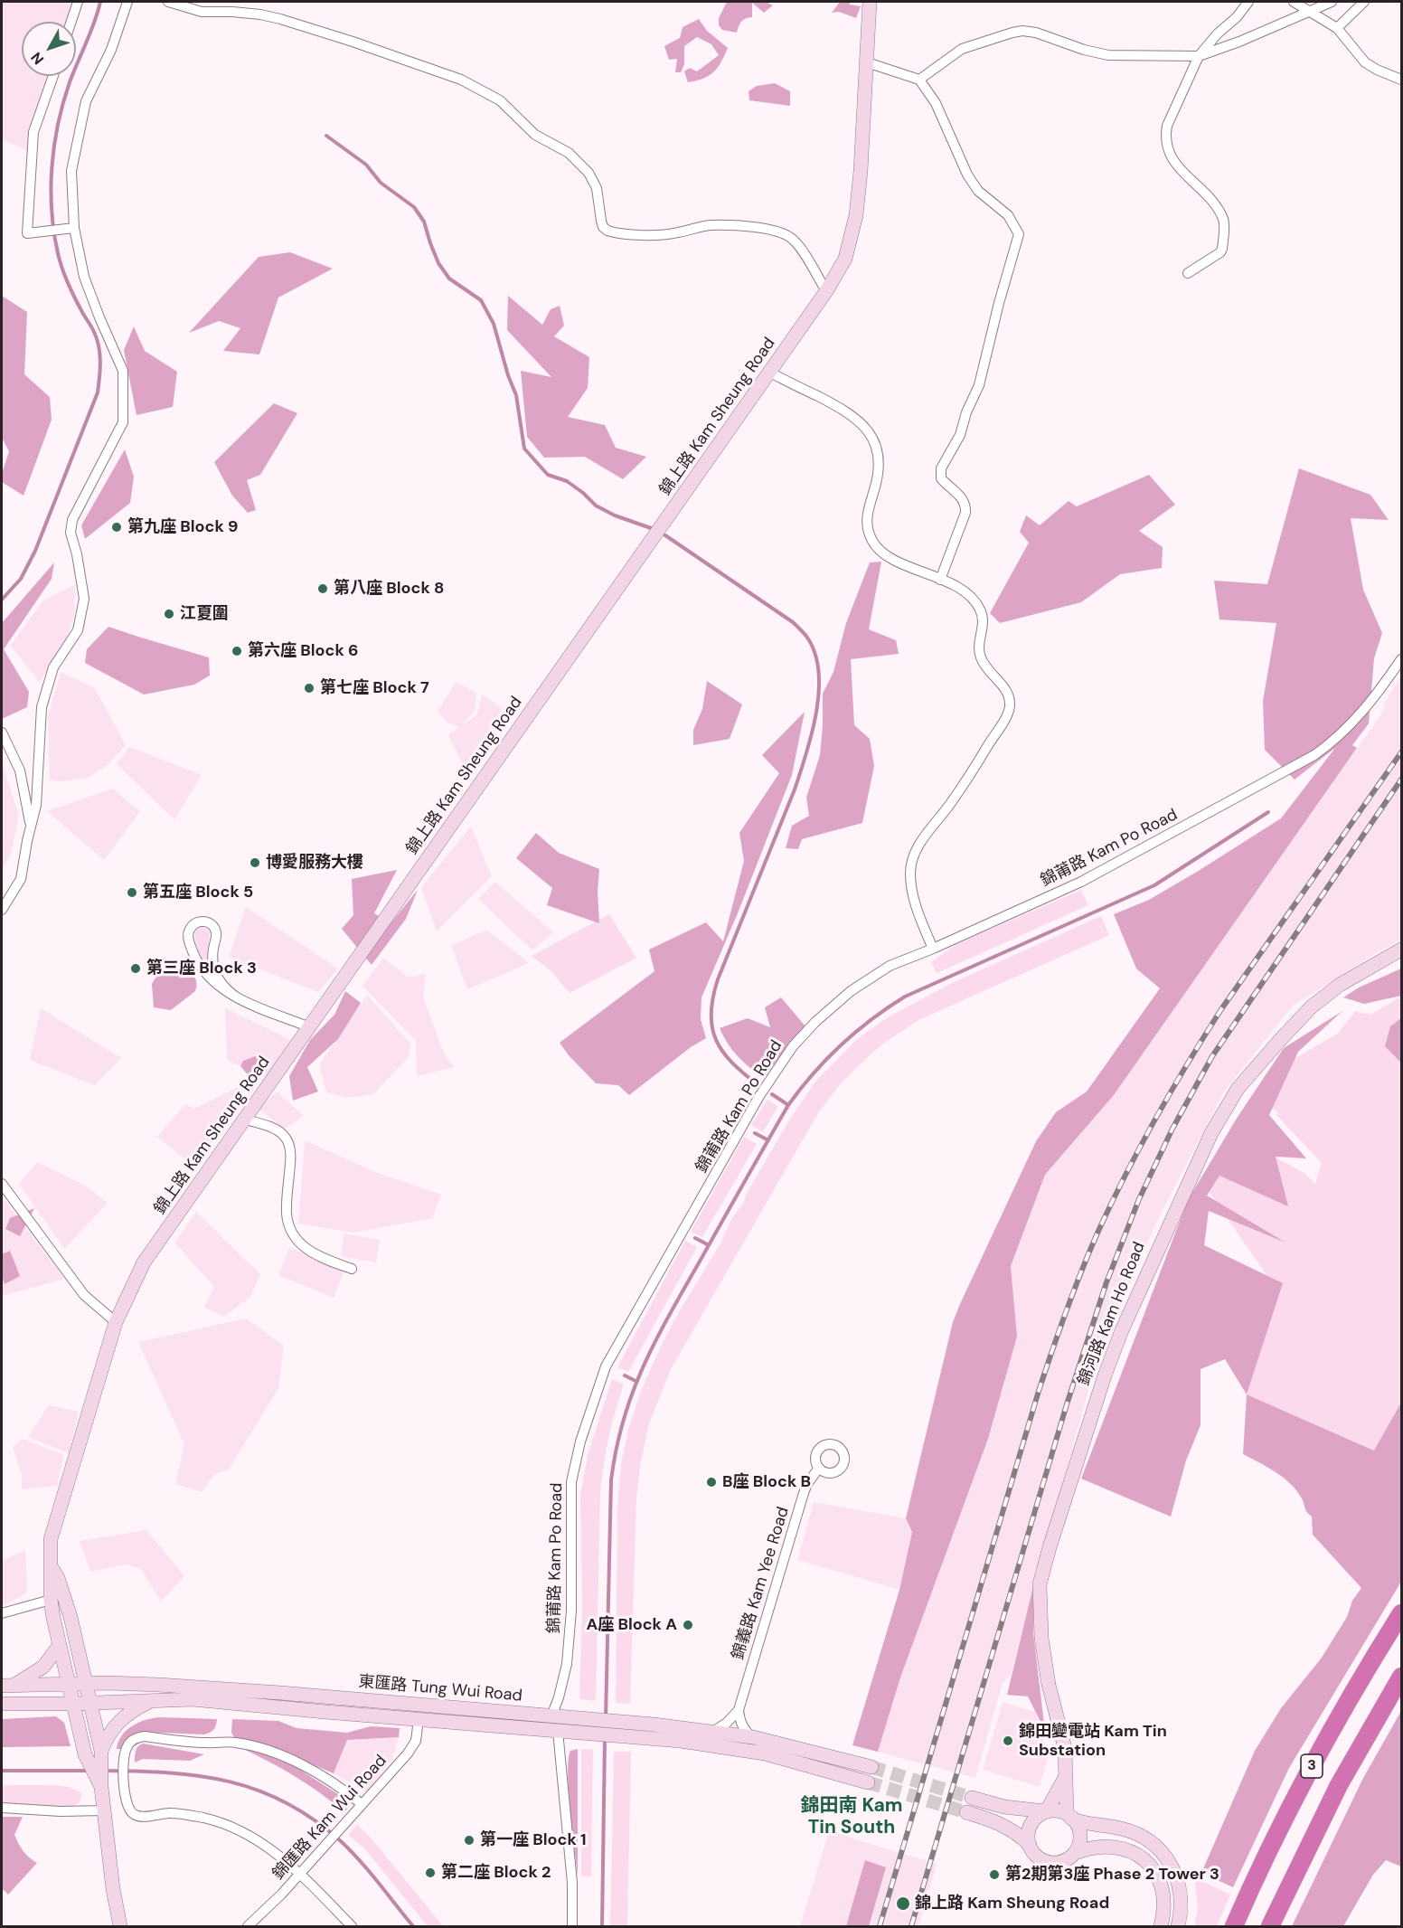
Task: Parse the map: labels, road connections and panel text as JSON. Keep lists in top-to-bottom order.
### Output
{
  "streets": {
    "highway": ["3"],
    "main road": ["錦上路 Kam Sheung Road", "錦河路 Kam Ho Road", "東匯路 Tung Wui Road"],
    "street": ["錦莆路 Kam Po Road", "錦義路 Kam Yee Road", "錦匯路 Kam Wui Road"]
  },
  "crossings": [
    ["錦上路 Kam Sheung Road", "東匯路 Tung Wui Road"],
    ["錦莆路 Kam Po Road", "東匯路 Tung Wui Road"],
    ["東匯路 Tung Wui Road", "錦匯路 Kam Wui Road"]
  ],
  "districts": ["錦田南 Kam Tin South"],
  "places": [
    "第九座 Block 9",
    "第八座 Block 8",
    "江夏圍",
    "第六座 Block 6",
    "第七座 Block 7",
    "博愛服務大樓",
    "第五座 Block 5",
    "第三座 Block 3",
    "B座 Block B",
    "A座 Block A",
    "錦田變電站 Kam Tin Substation",
    "第一座 Block 1",
    "第二座 Block 2",
    "第2期第3座 Phase 2 Tower 3",
    "錦上路 Kam Sheung Road"
  ],
  "north": "bottom left"
}
